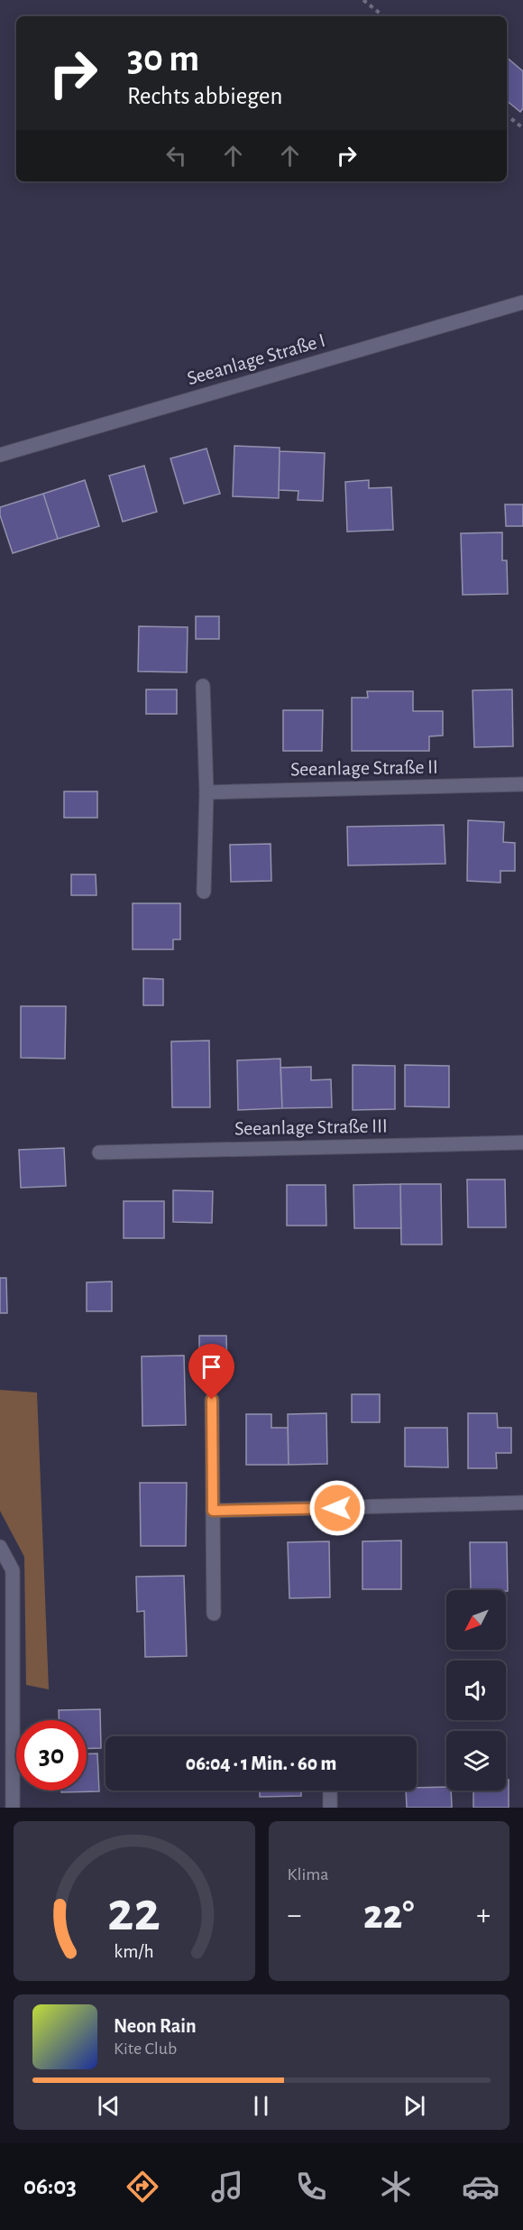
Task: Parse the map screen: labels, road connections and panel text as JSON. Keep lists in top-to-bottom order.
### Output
{
  "streets": {
    "street": ["Seeanlage Straße I", "Seeanlage Straße II", "Seeanlage Straße III"]
  },
  "north": "bottom left",
  "page": {
    "turn": ["30 m", "Rechts abbiegen"],
    "limit": "30",
    "trip": "06:04 · 1 Min. · 60 m",
    "tile": "Klima",
    "heat": ["−", "22°", "+"],
    "song": ["Neon Rain", "Kite Club"],
    "tabs": "06:03",
    "gauge": ["22", "km/h"]
  }
}
